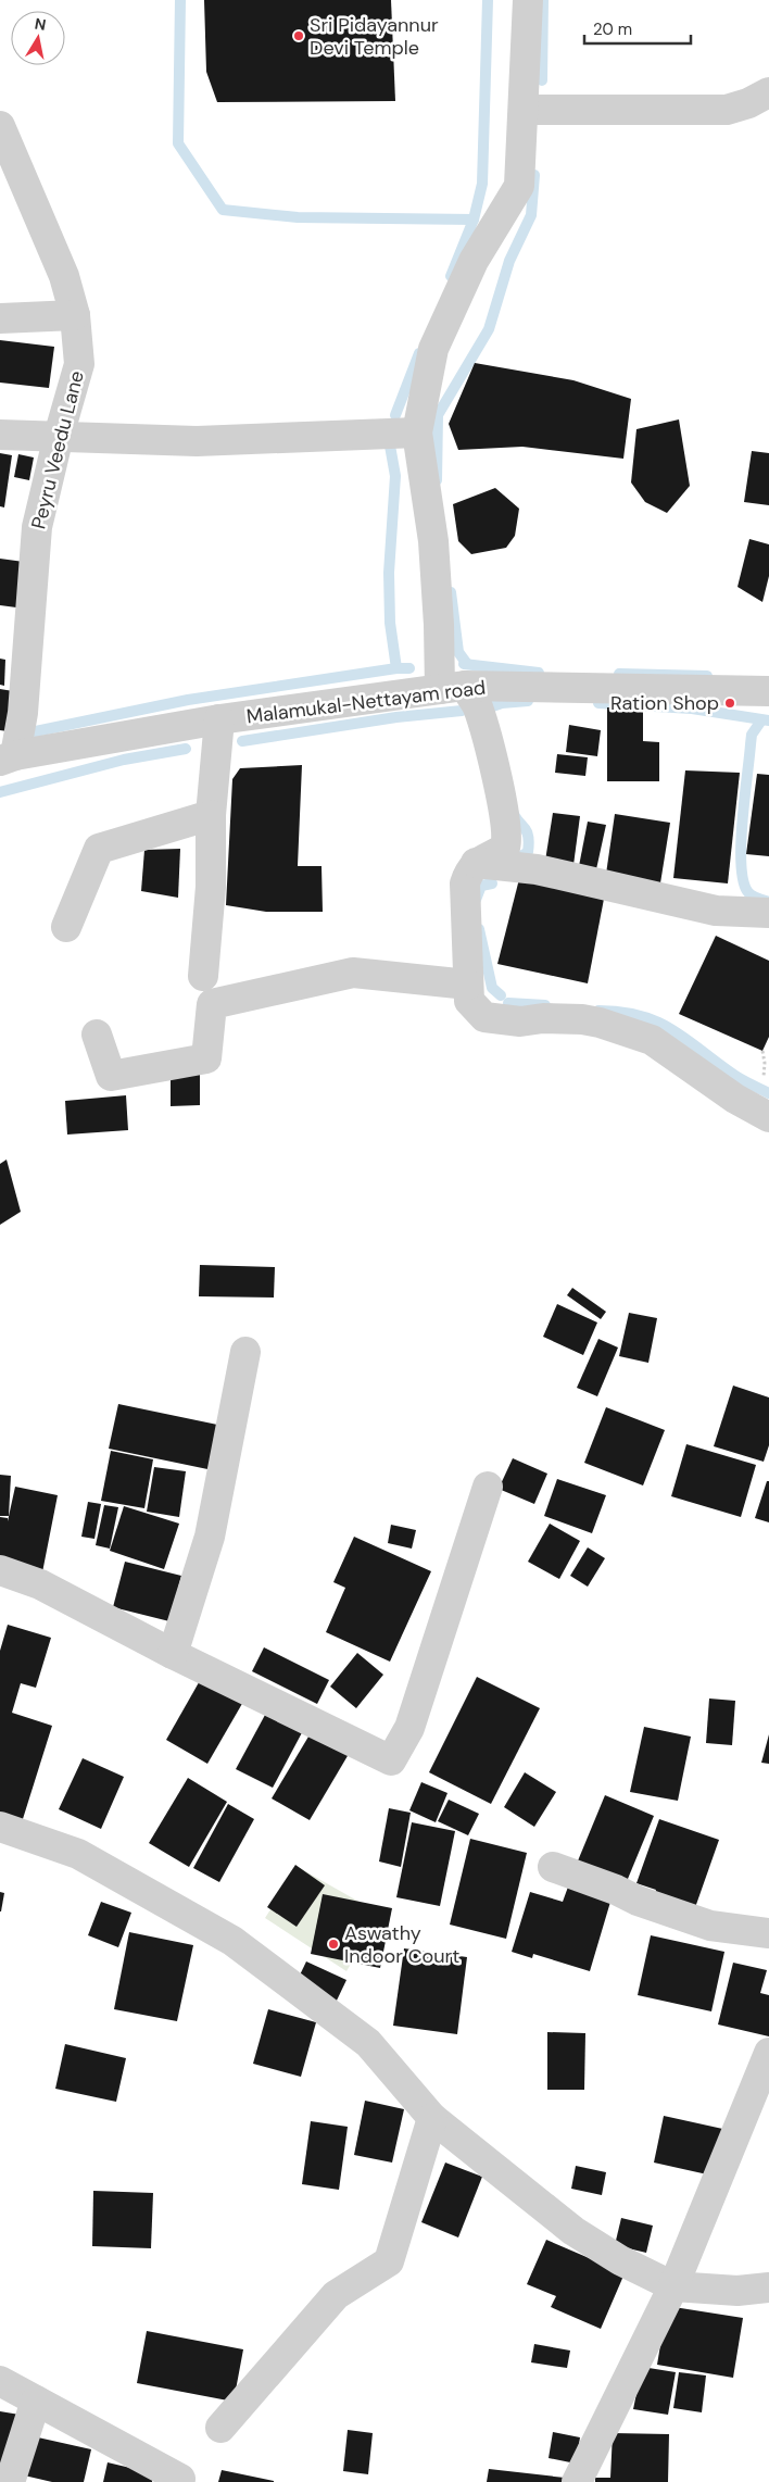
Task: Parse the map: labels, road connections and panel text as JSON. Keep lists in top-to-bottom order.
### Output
{
  "streets": {
    "street": ["Peyru Veedu Lane", "Malamukal-Nettayam road"]
  },
  "crossings": [
    ["Peyru Veedu Lane", "Malamukal-Nettayam road"]
  ],
  "places": ["Sri Pidayannur Devi Temple", "Ration Shop", "Aswathy Indoor Court"],
  "scale_bar": "20 m",
  "north": "top"
}
